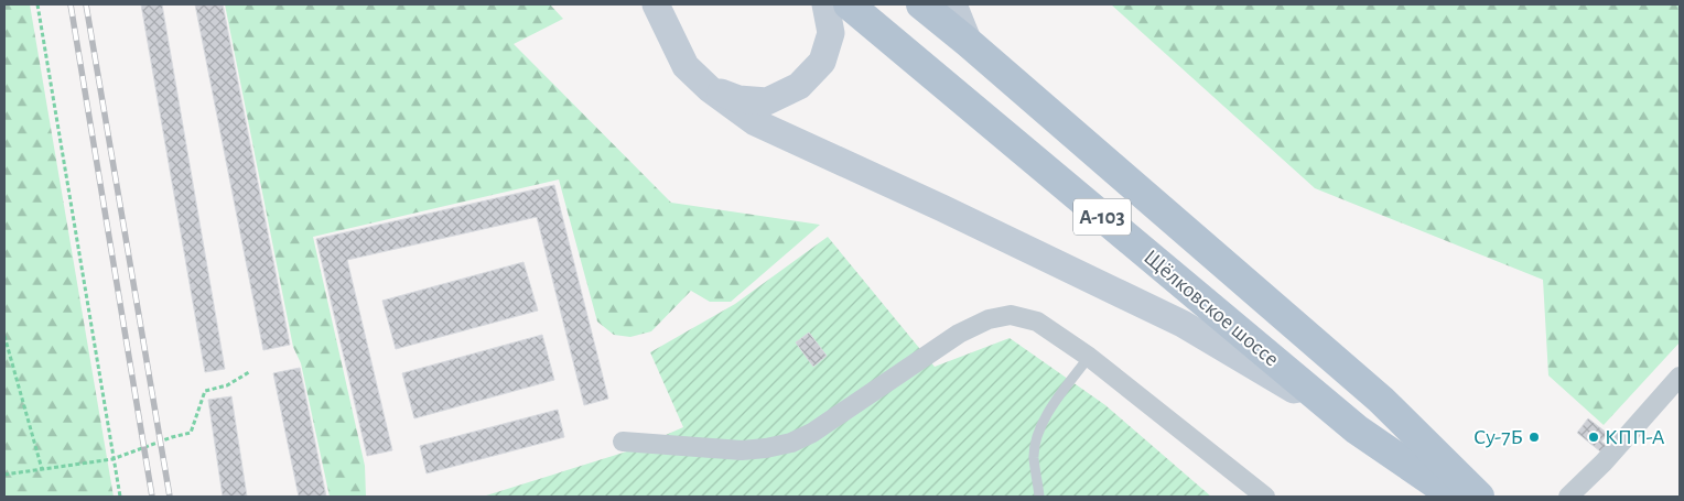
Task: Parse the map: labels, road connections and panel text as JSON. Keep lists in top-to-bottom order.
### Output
{
  "streets": {
    "main road": ["А-103", "Щёлковское шоссе"]
  },
  "places": ["Су-7Б", "КПП-А"]
}
